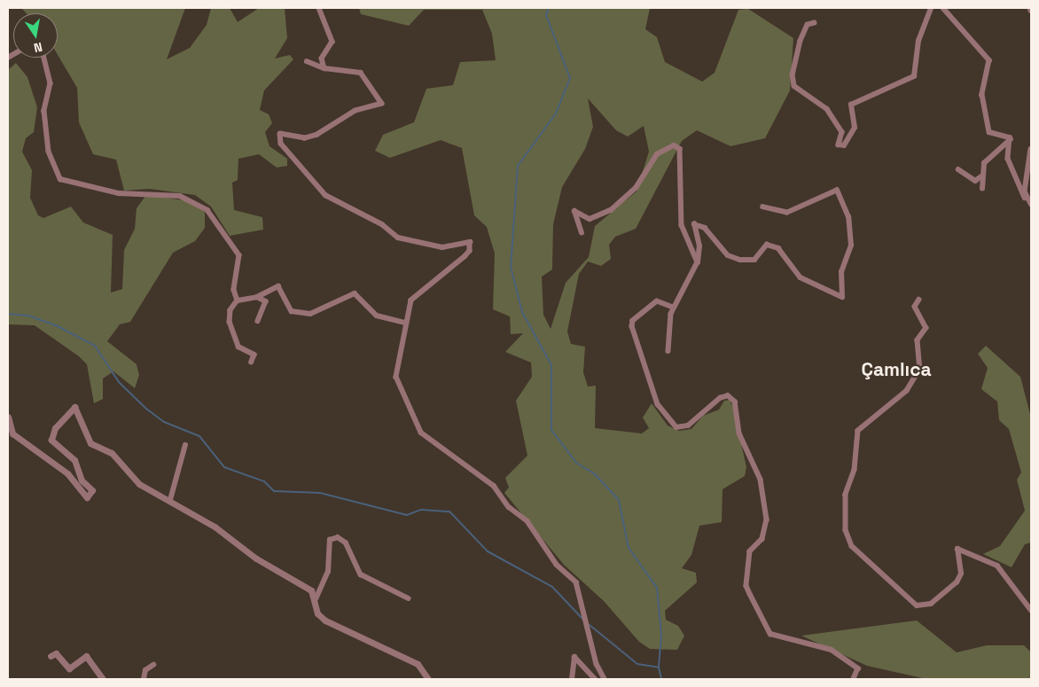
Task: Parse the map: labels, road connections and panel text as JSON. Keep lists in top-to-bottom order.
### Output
{
  "districts": ["Çamlıca"],
  "north": "bottom"
}
